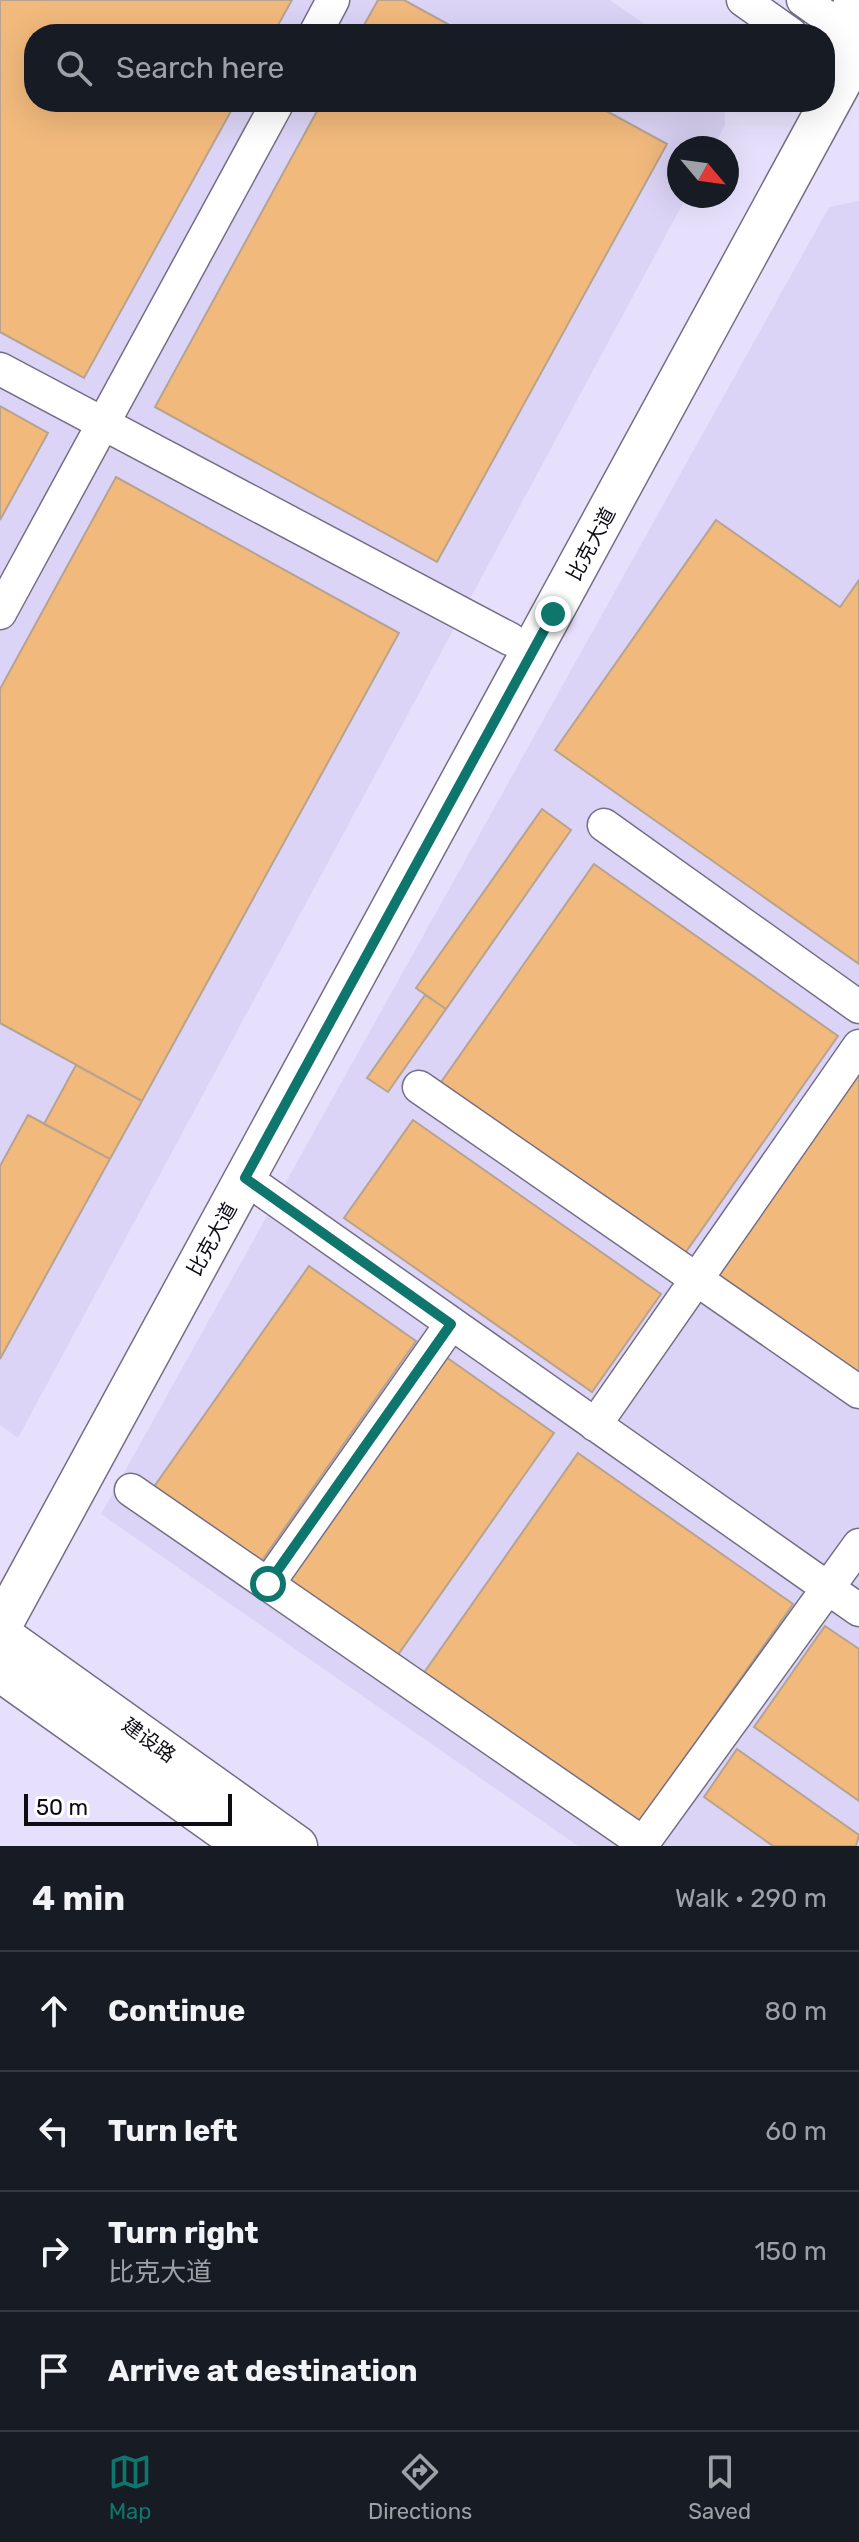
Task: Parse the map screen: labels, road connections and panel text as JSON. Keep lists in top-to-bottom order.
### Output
{
  "streets": {
    "main road": ["比克大道", "建设路"]
  },
  "crossings": [
    ["比克大道", "建设路"]
  ],
  "scale_bar": "50 m",
  "north": "bottom right",
  "page": {
    "search": "Search here",
    "scale": "50 m",
    "heading": ["4 min", "Walk · 290 m"],
    "list": [
      ["Continue", "80 m"],
      ["Turn left", "60 m"],
      ["Turn right", "比克大道", "150 m"],
      "Arrive at destination"
    ],
    "nav": ["Map", "Directions", "Saved"]
  }
}
